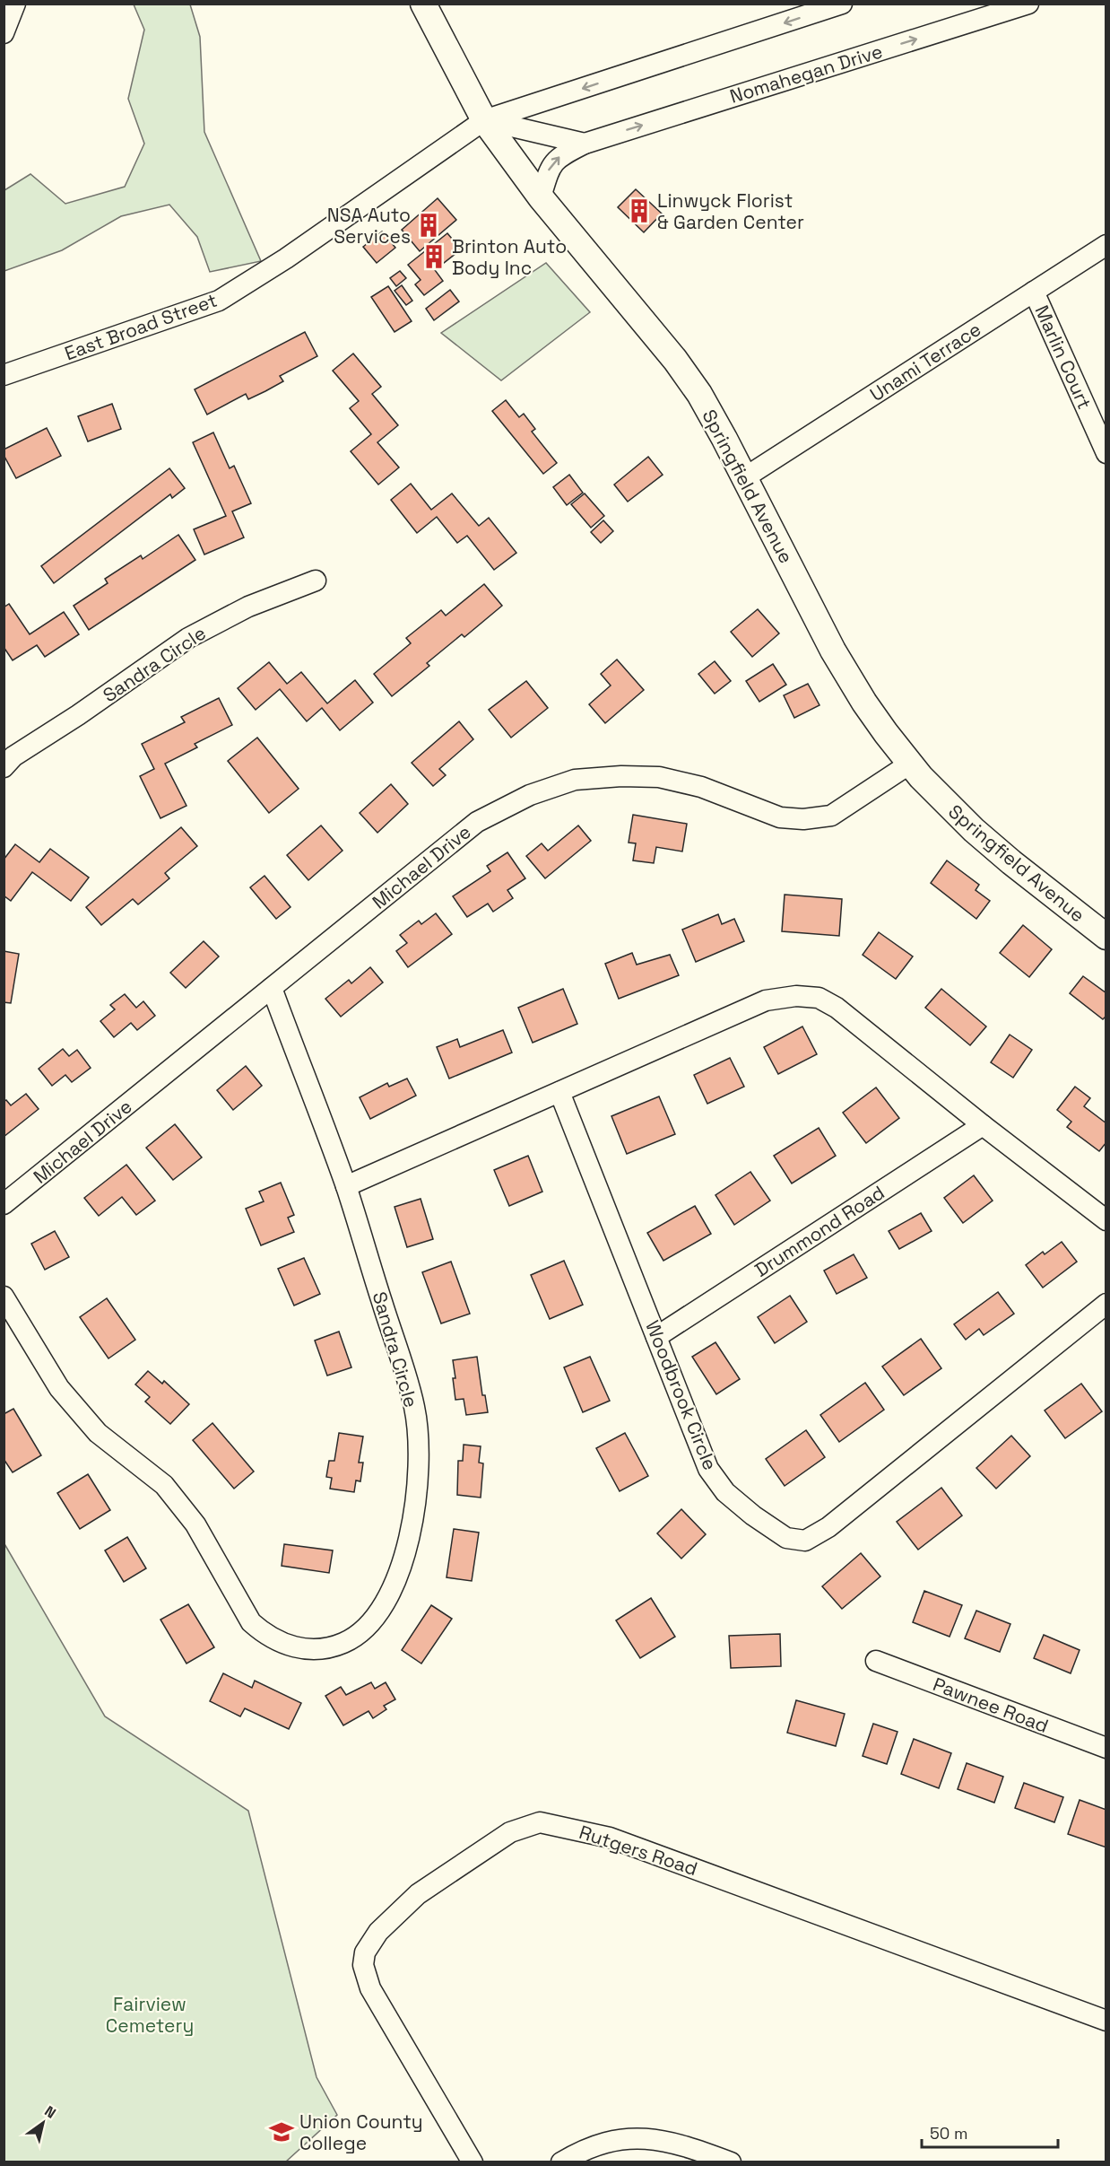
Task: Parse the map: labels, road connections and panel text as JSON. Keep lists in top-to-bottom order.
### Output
{
  "streets": {
    "main road": ["Springfield Avenue"],
    "street": [
      "Nomahegan Drive",
      "East Broad Street",
      "Marlin Court",
      "Unami Terrace",
      "Sandra Circle",
      "Michael Drive",
      "Drummond Road",
      "Woodbrook Circle",
      "Pawnee Road",
      "Rutgers Road"
    ]
  },
  "crossings": [
    ["Nomahegan Drive", "Springfield Avenue"],
    ["East Broad Street", "Springfield Avenue"],
    ["Marlin Court", "Unami Terrace"],
    ["Unami Terrace", "Springfield Avenue"],
    ["Springfield Avenue", "Michael Drive"],
    ["Sandra Circle", "Michael Drive"],
    ["Drummond Road", "Woodbrook Circle"]
  ],
  "parks": ["Fairview Cemetery"],
  "places": {
    "building": ["Linwyck Florist & Garden Center", "NSA Auto Services", "Brinton Auto Body Inc"],
    "school or university": ["Union County College"]
  },
  "scale_bar": "50 m",
  "north": "top right"
}
